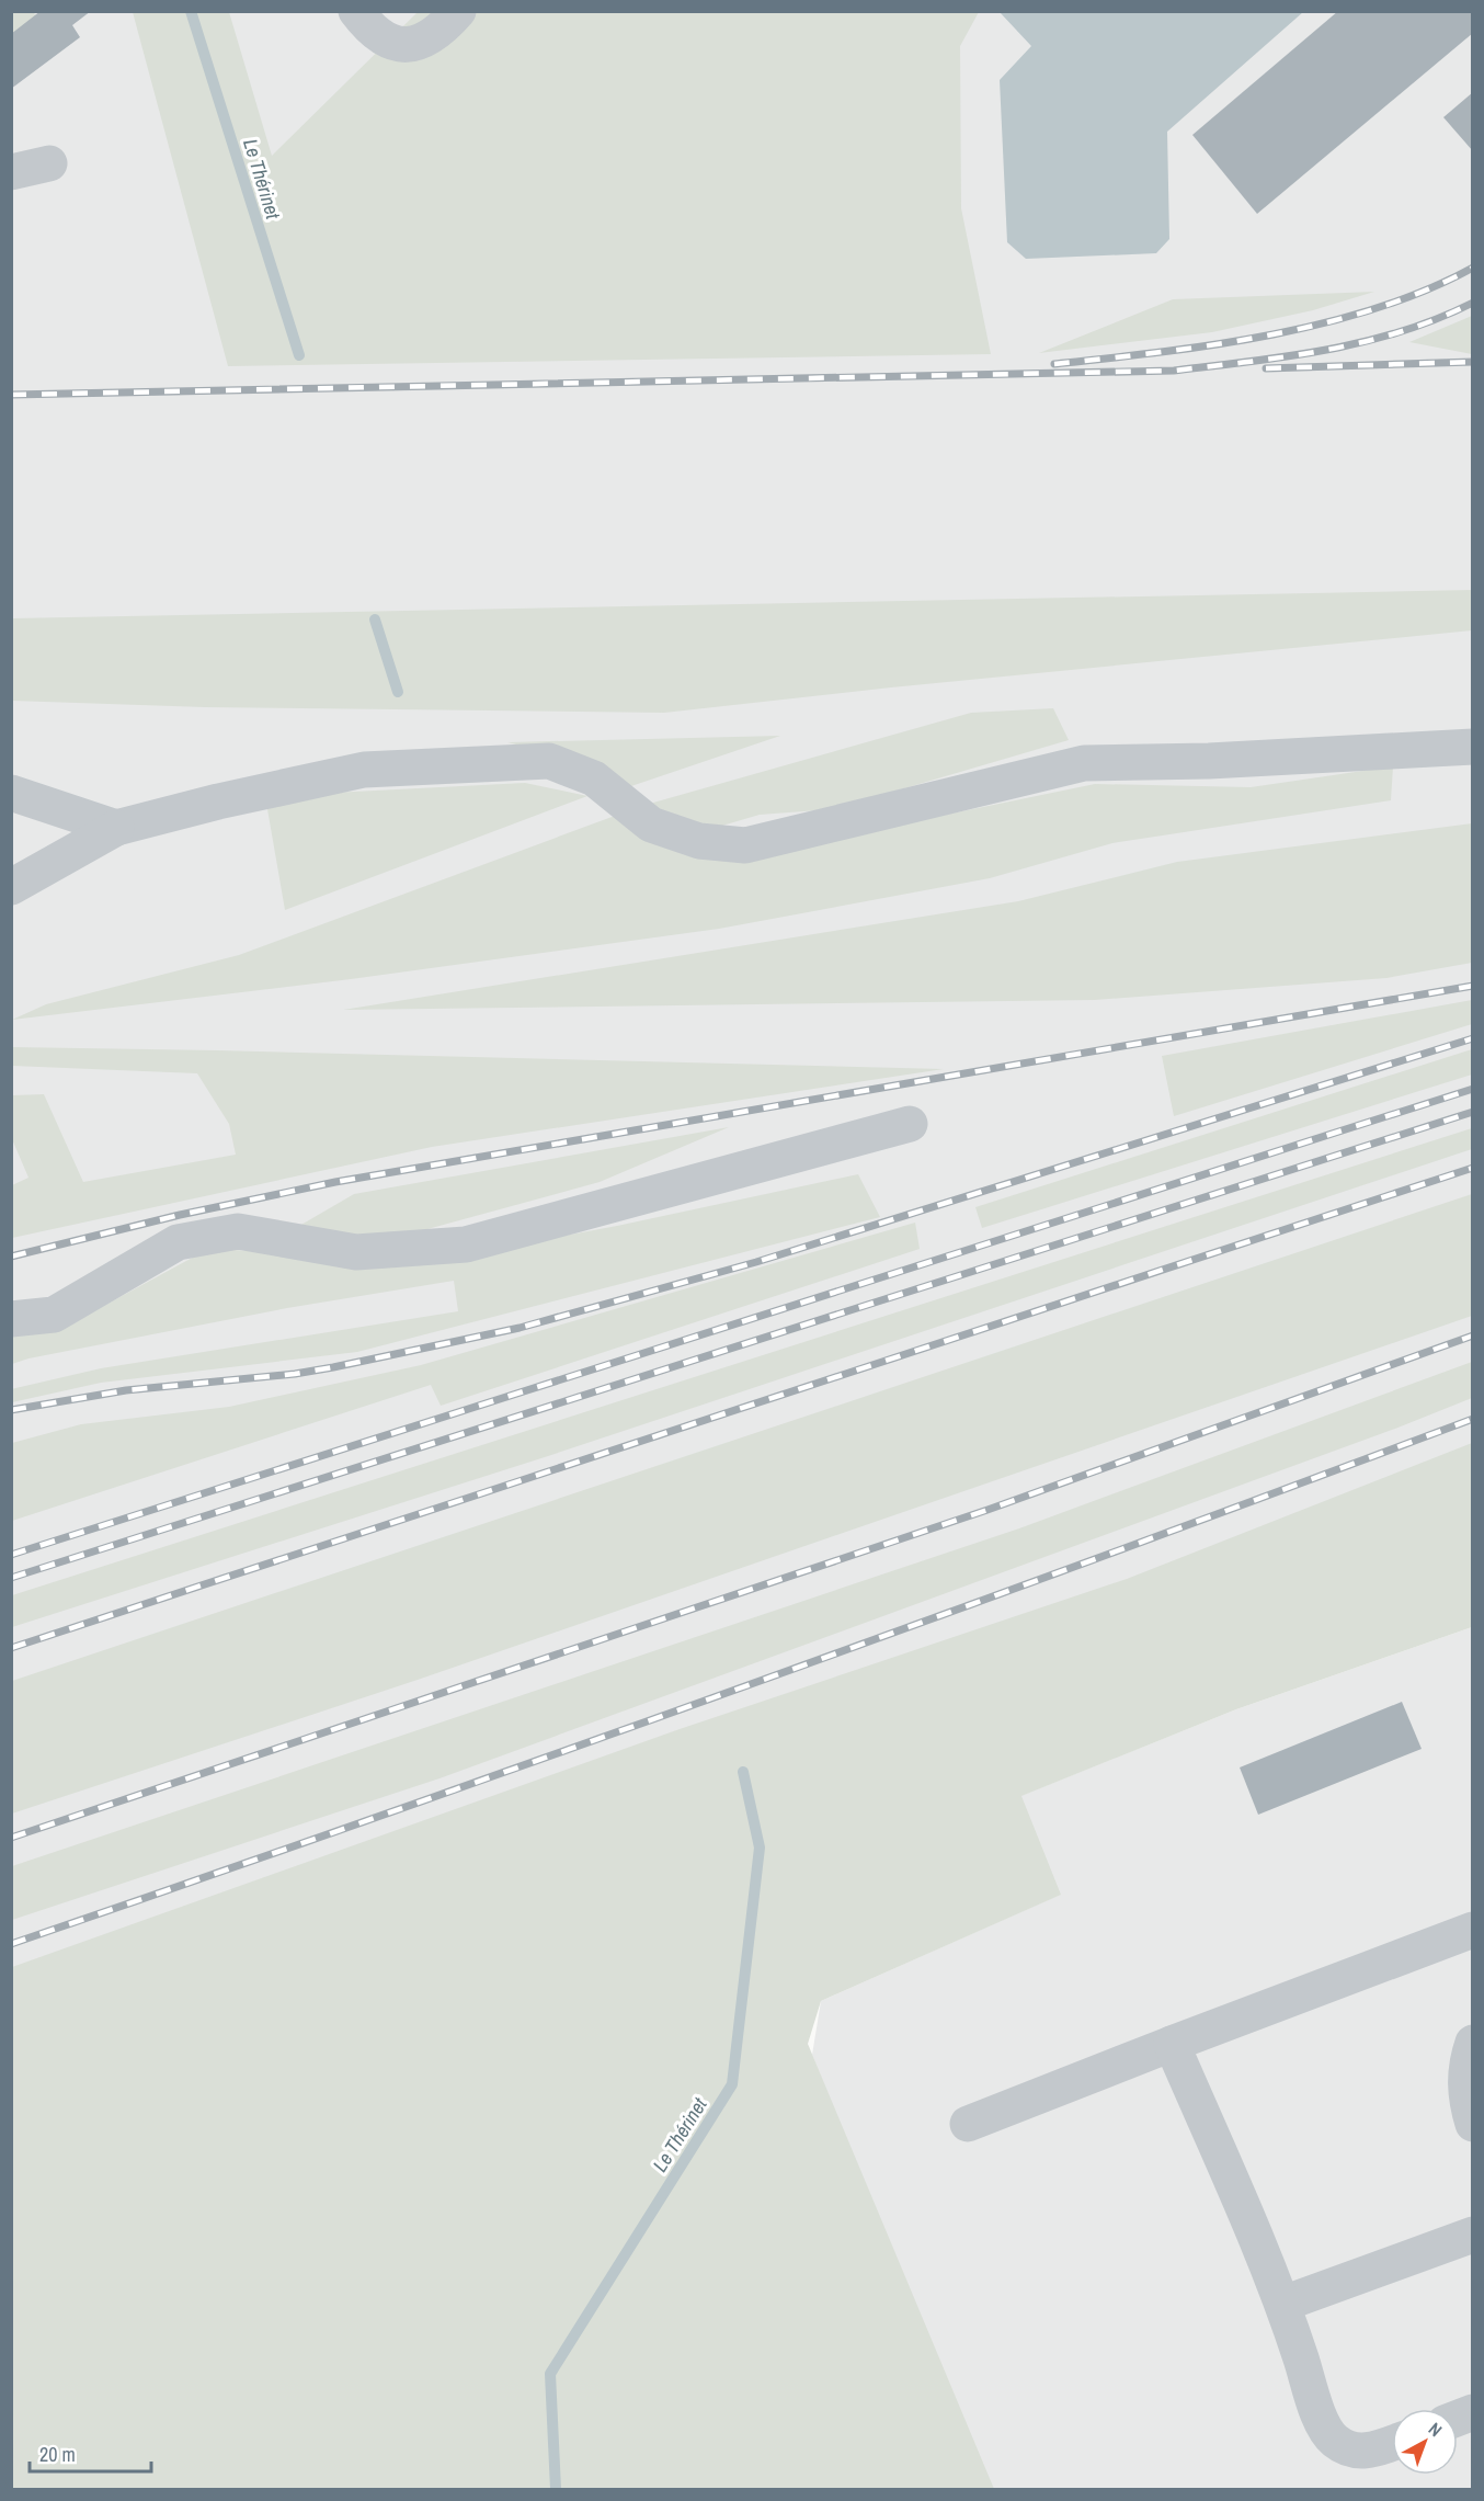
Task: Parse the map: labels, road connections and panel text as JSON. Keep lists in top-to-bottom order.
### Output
{
  "water": ["Le Thérinet"],
  "scale_bar": "20 m",
  "north": "top right"
}
